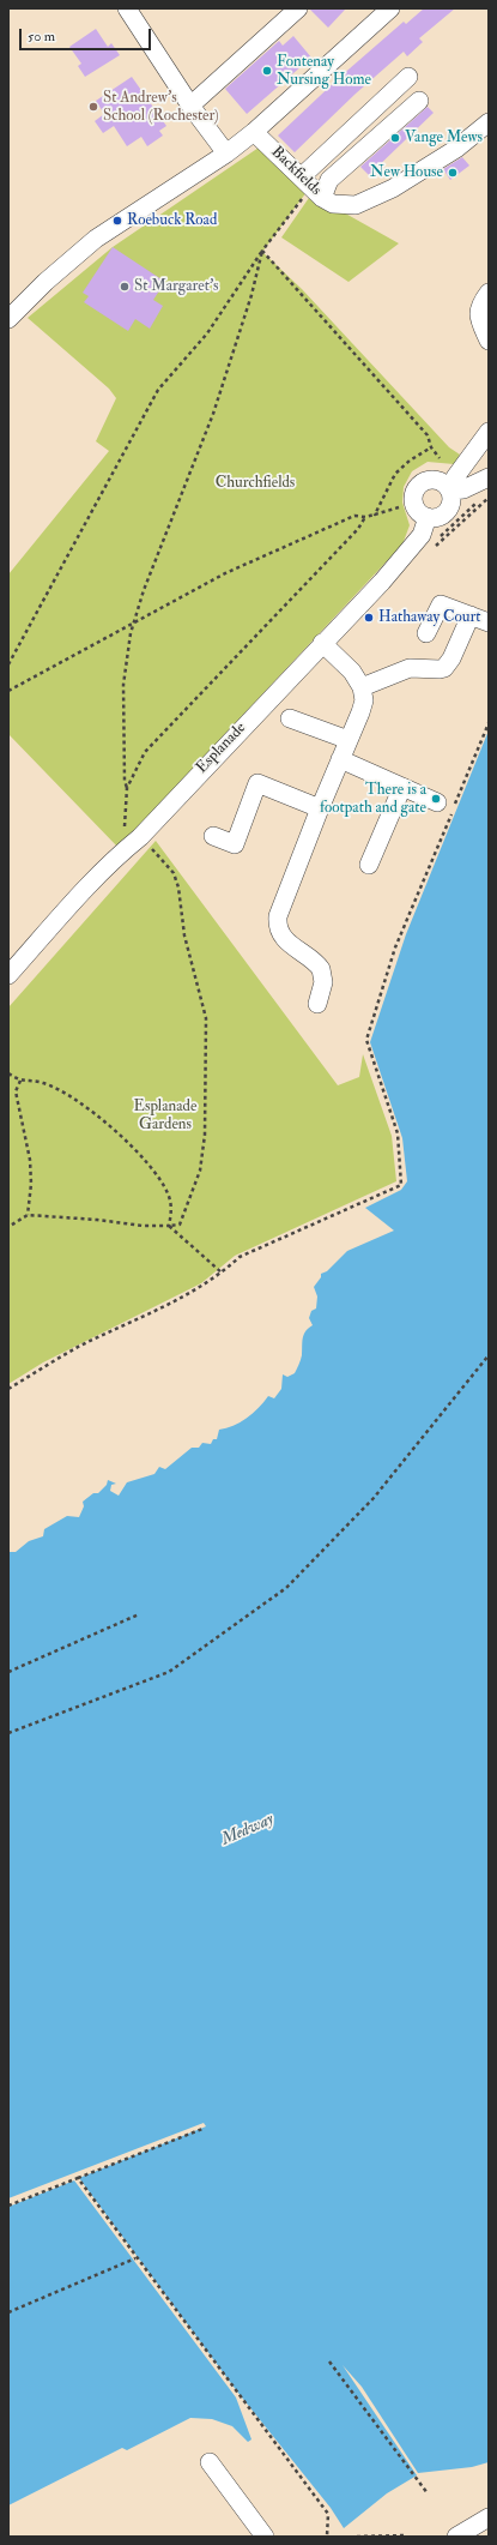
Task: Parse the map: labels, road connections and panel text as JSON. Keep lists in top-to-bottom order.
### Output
{
  "streets": {
    "street": ["Backfields", "Esplanade"]
  },
  "water": ["Medway"],
  "parks": ["Churchfields", "Esplanade Gardens"],
  "places": [
    "Fontenay Nursing Home",
    "St Andrew's School (Rochester)",
    "Vange Mews",
    "New House",
    "Roebuck Road",
    "St Margaret's",
    "Hathaway Court",
    "There is a footpath and gate"
  ],
  "scale_bar": "50 m"
}
